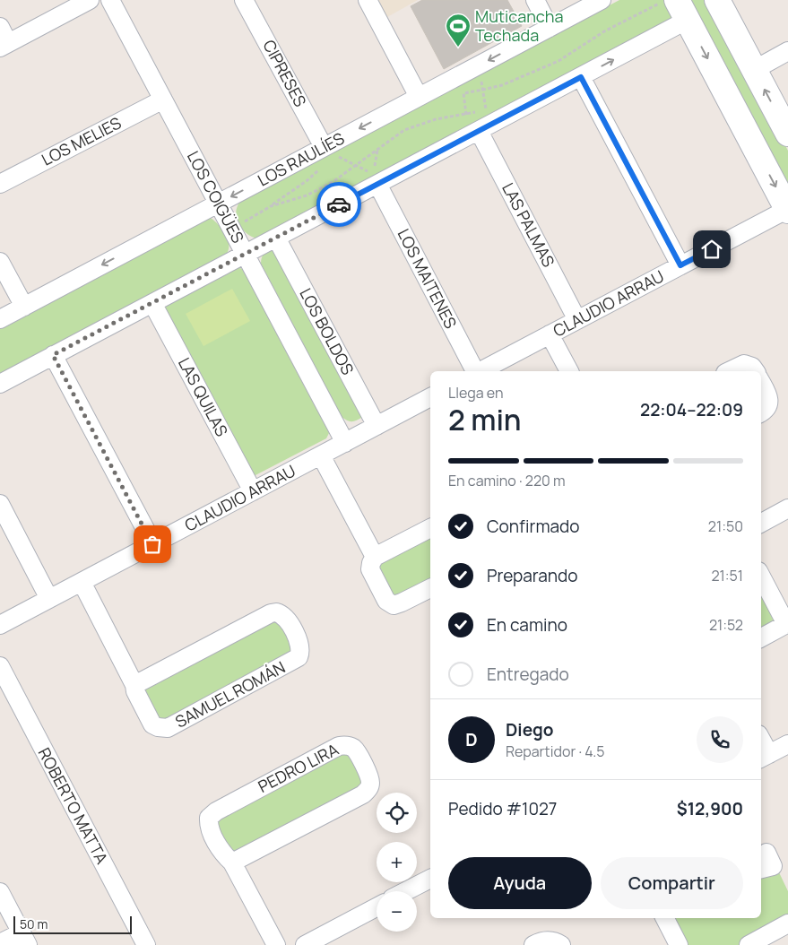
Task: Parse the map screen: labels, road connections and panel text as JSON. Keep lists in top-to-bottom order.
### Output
{
  "streets": {
    "street": [
      "CIPRESES",
      "LOS MELIES",
      "LOS RAULÍES",
      "LOS COIGÜES",
      "LAS PALMAS",
      "LOS MAITENES",
      "CLAUDIO ARRAU",
      "LOS BOLDOS",
      "LAS QUILAS",
      "SAMUEL ROMÁN",
      "PEDRO LIRA",
      "ROBERTO MATTA"
    ]
  },
  "crossings": [
    ["CIPRESES", "LOS RAULÍES"],
    ["LOS MELIES", "LOS COIGÜES"],
    ["LOS RAULÍES", "LOS COIGÜES"],
    ["LOS COIGÜES", "CLAUDIO ARRAU"],
    ["LAS PALMAS", "CLAUDIO ARRAU"],
    ["CLAUDIO ARRAU", "LOS BOLDOS"],
    ["CLAUDIO ARRAU", "LAS QUILAS"],
    ["CLAUDIO ARRAU", "SAMUEL ROMÁN"]
  ],
  "places": {
    "sports": ["Muticancha Techada"]
  },
  "scale_bar": "50 m",
  "page": {
    "heading": ["2 min", "Llega en", "22:04–22:09"],
    "panel": [
      "Diego",
      "Repartidor · 4.5",
      "Pedido #1027",
      "$12,900"
    ],
    "bar": "En camino · 220 m",
    "list": [
      ["Confirmado", "21:50"],
      ["Preparando", "21:51"],
      ["En camino", "21:52"],
      "Entregado"
    ],
    "round": "D",
    "map_buttons": ["+", "−"],
    "buttons": ["Ayuda", "Compartir"],
    "scale": "50 m"
  }
}
